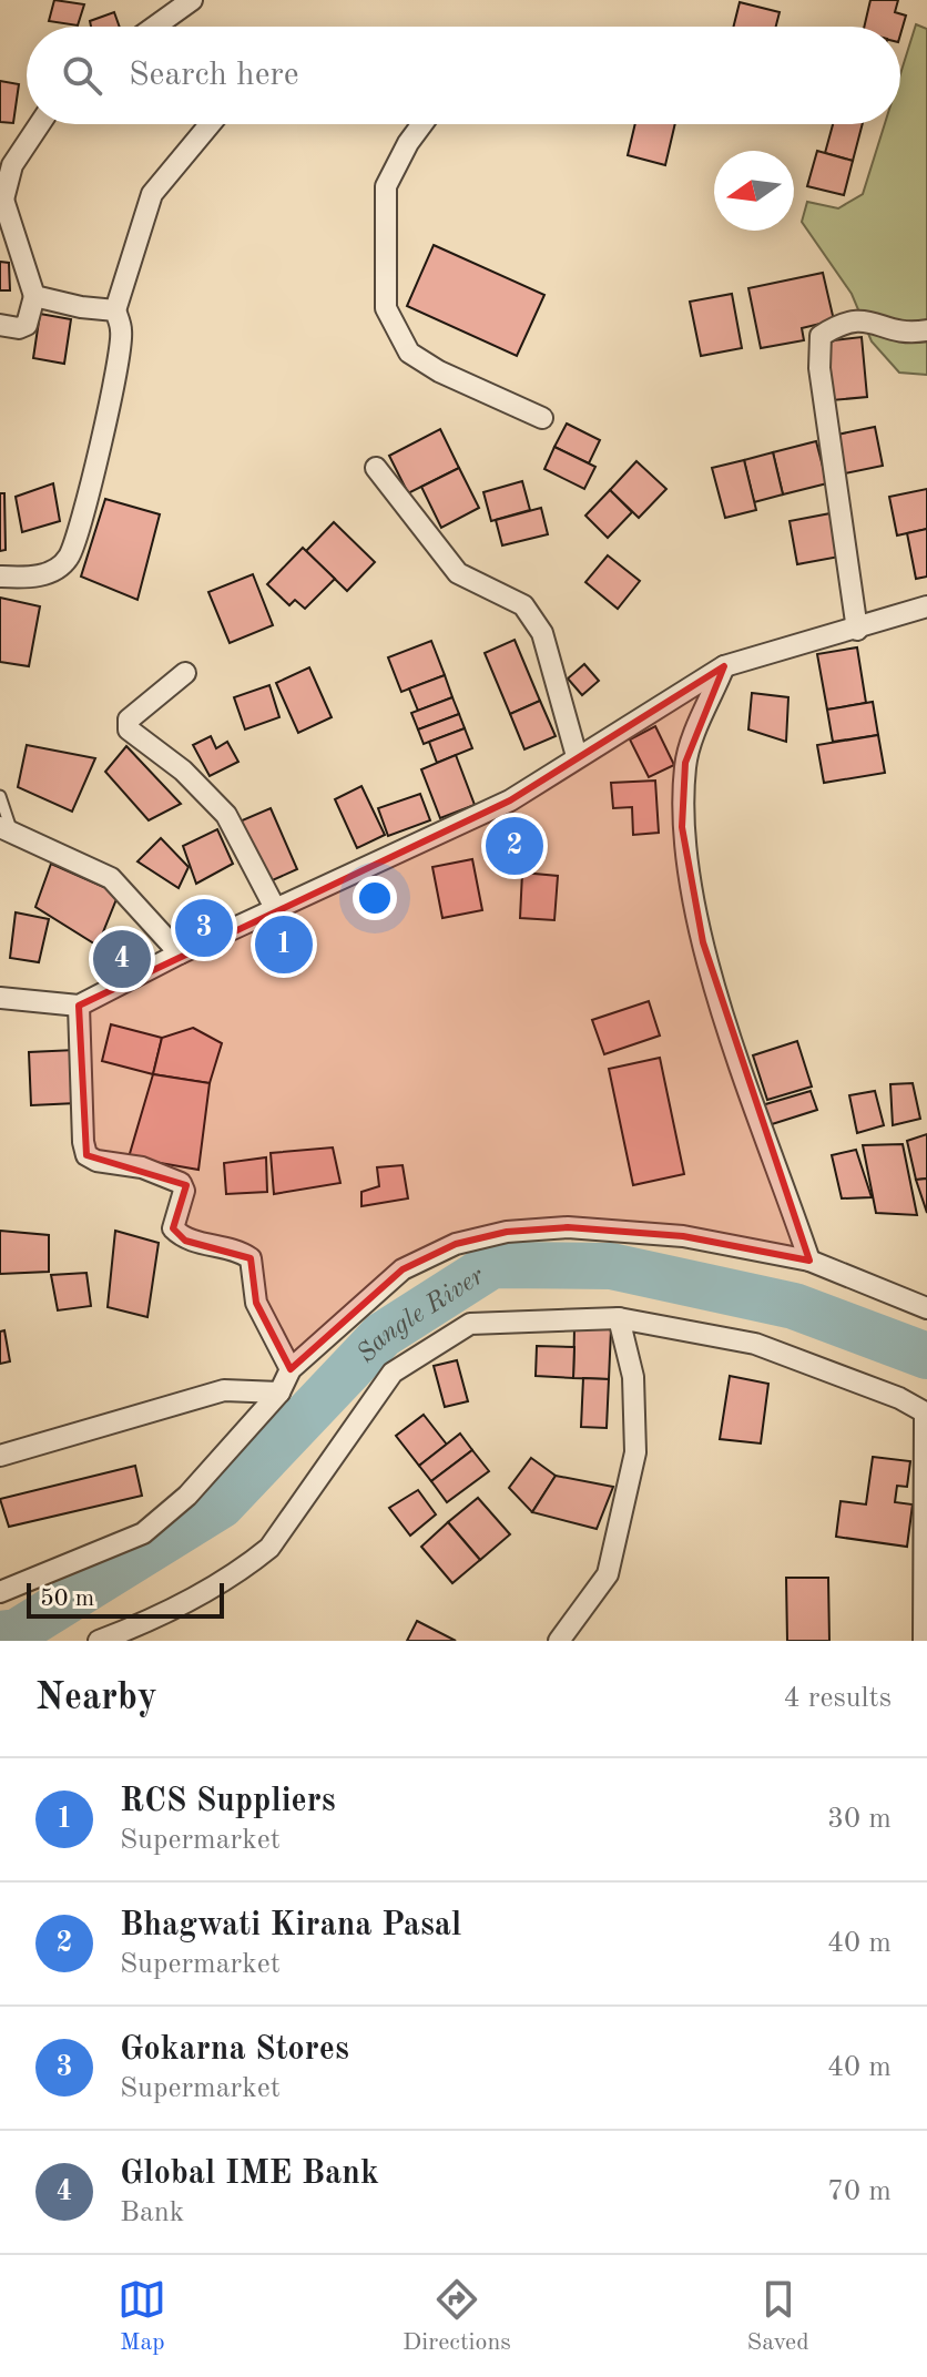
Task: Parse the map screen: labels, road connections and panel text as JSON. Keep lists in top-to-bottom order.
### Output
{
  "water": ["Sangle River"],
  "scale_bar": "50 m",
  "north": "left",
  "page": {
    "search": "Search here",
    "pins": [
      "2",
      "3",
      "1",
      "4"
    ],
    "scale": "50 m",
    "heading": ["Nearby", "4 results"],
    "list": [
      {
        "mark": "1",
        "name": "RCS Suppliers",
        "note": "Supermarket",
        "value": "30 m"
      },
      {
        "mark": "2",
        "name": "Bhagwati Kirana Pasal",
        "note": "Supermarket",
        "value": "40 m"
      },
      {
        "mark": "3",
        "name": "Gokarna Stores",
        "note": "Supermarket",
        "value": "40 m"
      },
      {
        "mark": "4",
        "name": "Global IME Bank",
        "note": "Bank",
        "value": "70 m"
      }
    ],
    "nav": ["Map", "Directions", "Saved"]
  }
}
